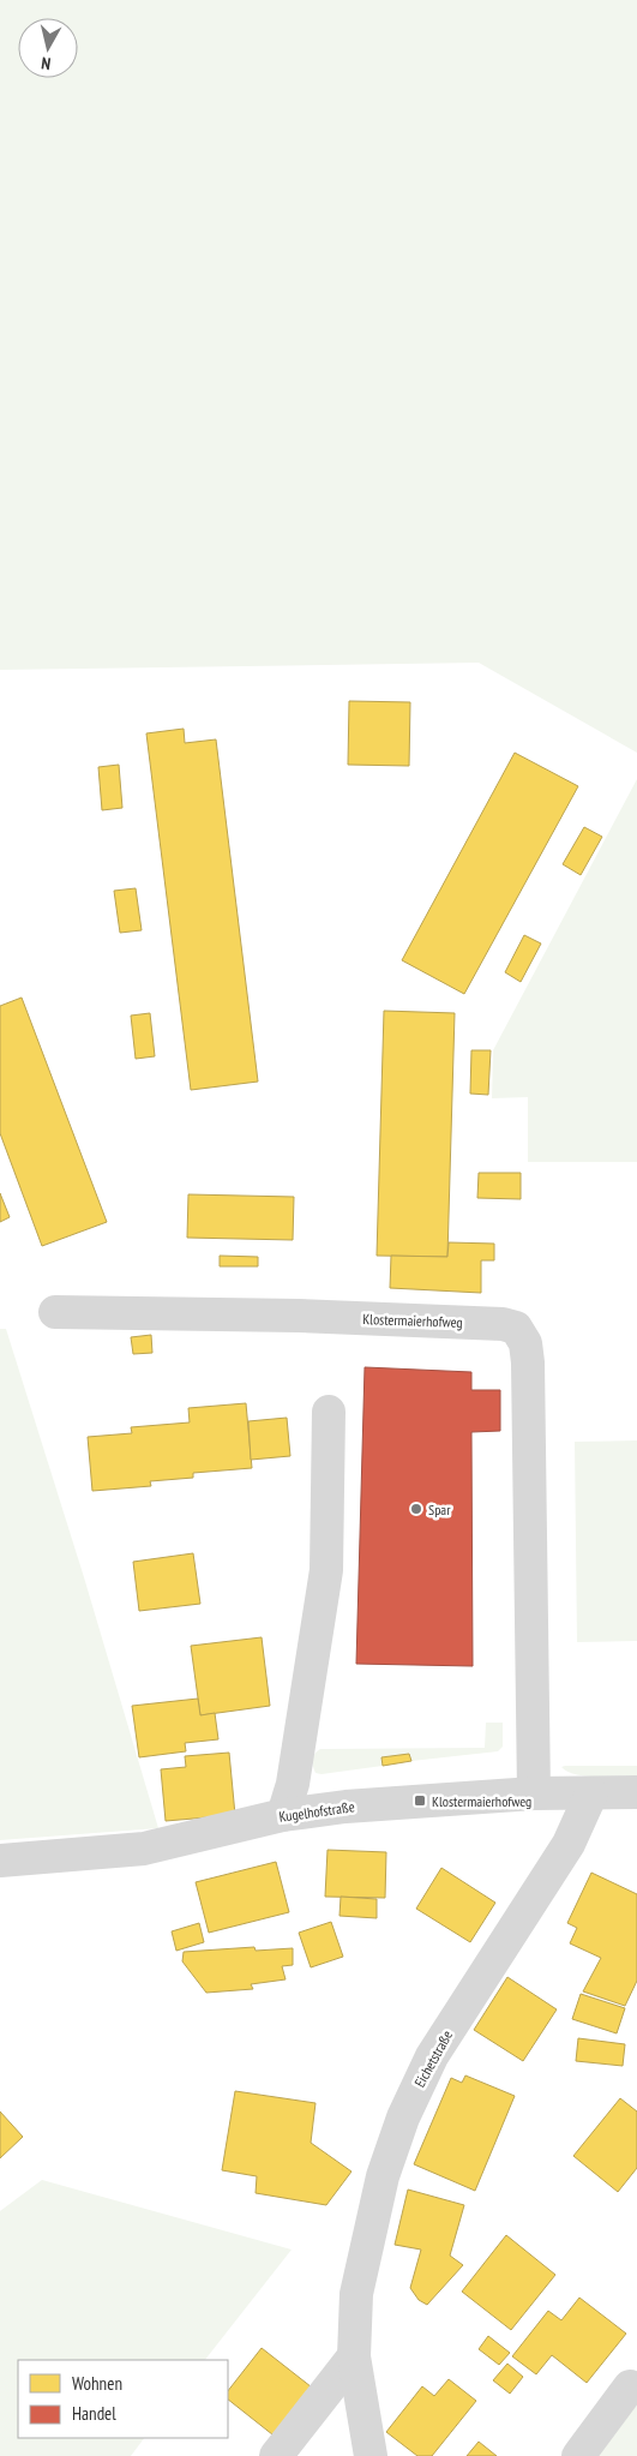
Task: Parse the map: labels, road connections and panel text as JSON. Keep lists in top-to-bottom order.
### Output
{
  "streets": {
    "street": ["Klostermaierhofweg", "Kugelhofstraße", "Eichetstraße"]
  },
  "crossings": [
    ["Klostermaierhofweg", "Kugelhofstraße"],
    ["Kugelhofstraße", "Eichetstraße"]
  ],
  "places": {
    "other": ["Spar"],
    "transit": ["Klostermaierhofweg"]
  },
  "legend": ["Wohnen", "Handel"],
  "north": "bottom"
}
